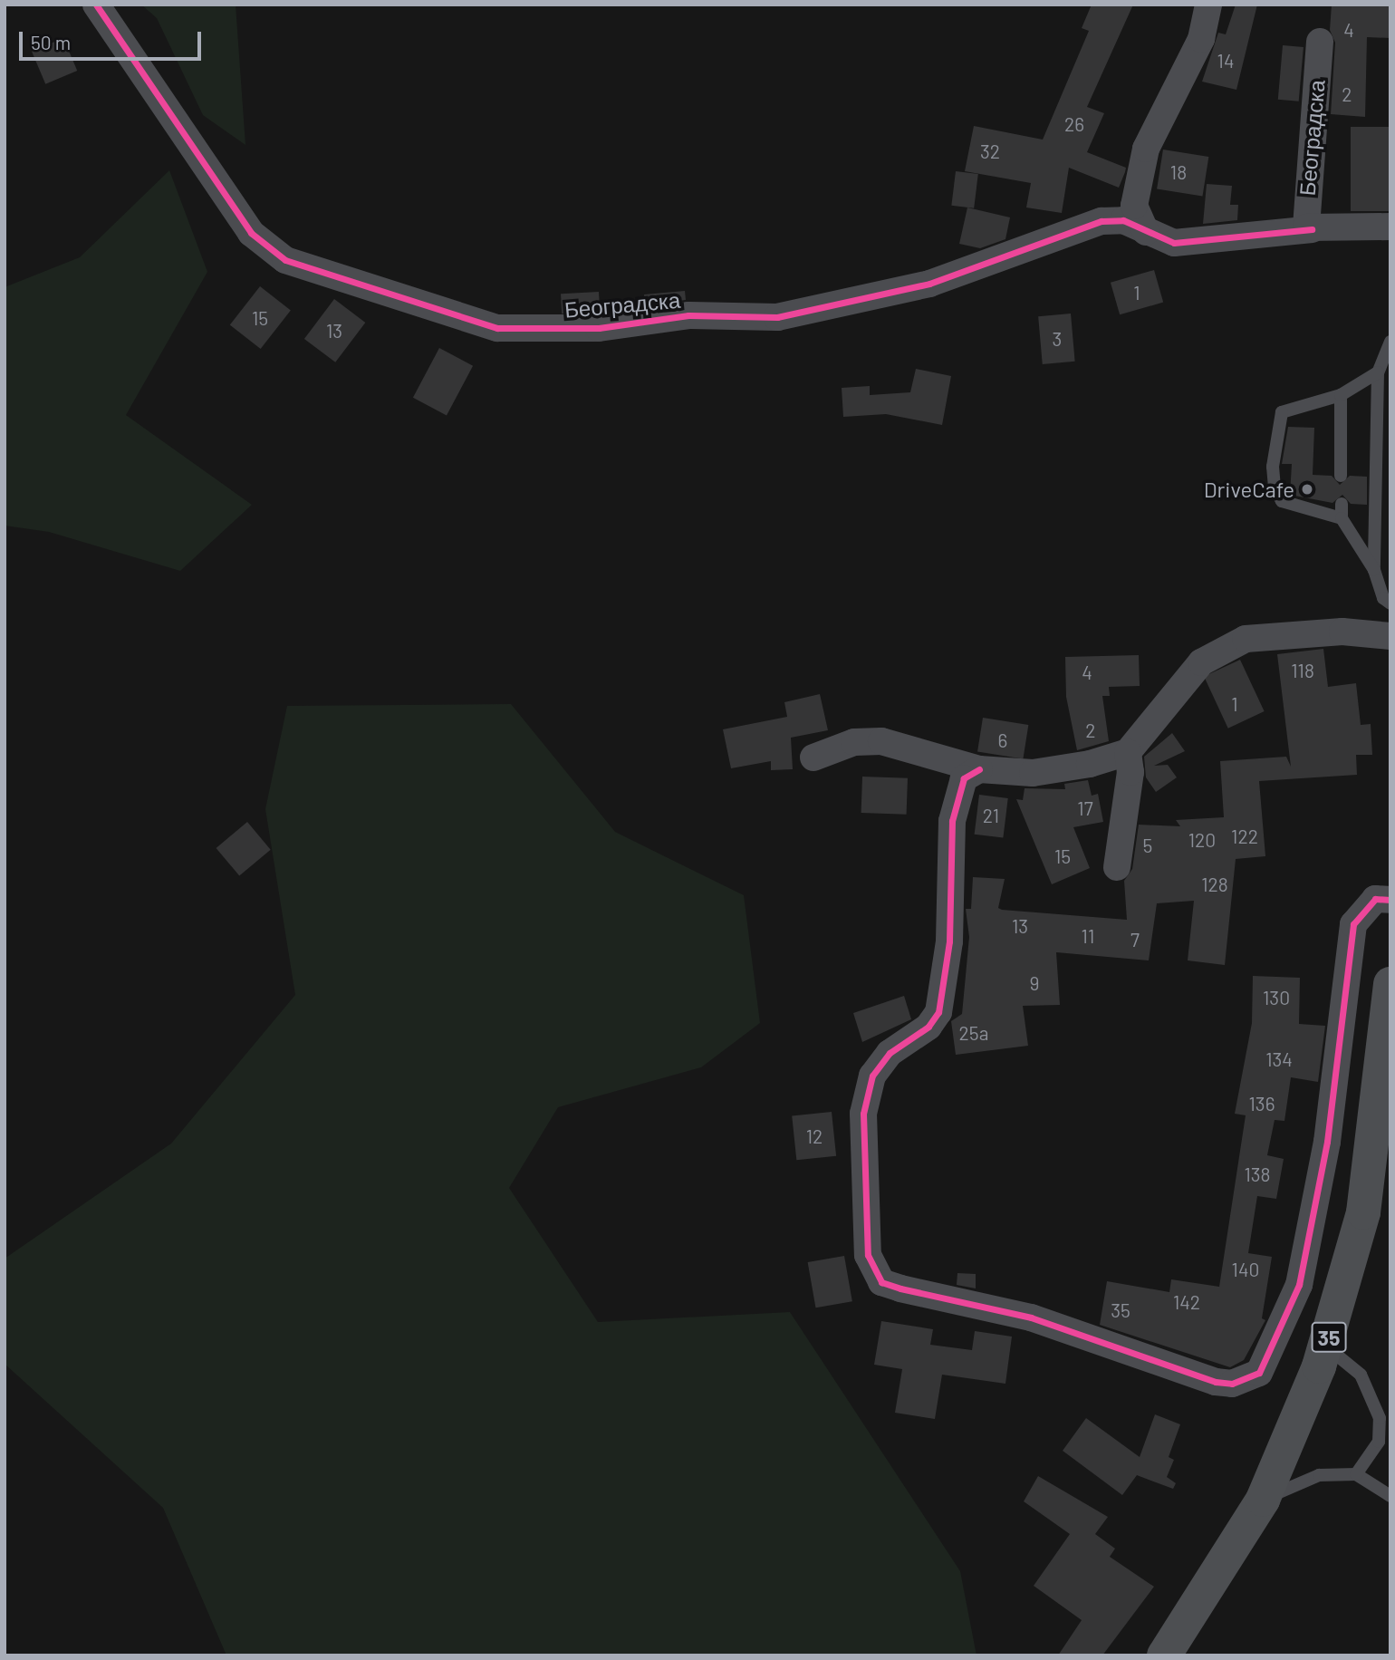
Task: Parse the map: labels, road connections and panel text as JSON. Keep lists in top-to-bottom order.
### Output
{
  "streets": {
    "main road": ["35"],
    "street": ["Београдска"]
  },
  "places": ["DriveCafe"],
  "house_numbers": [
    "4",
    "14",
    "2",
    "26",
    "32",
    "18",
    "1",
    "15",
    "13",
    "3",
    "118",
    "4",
    "1",
    "2",
    "6",
    "17",
    "21",
    "122",
    "120",
    "5",
    "15",
    "128",
    "13",
    "11",
    "7",
    "9",
    "130",
    "25a",
    "134",
    "136",
    "12",
    "138",
    "140",
    "142",
    "35"
  ],
  "scale_bar": "50 m"
}
